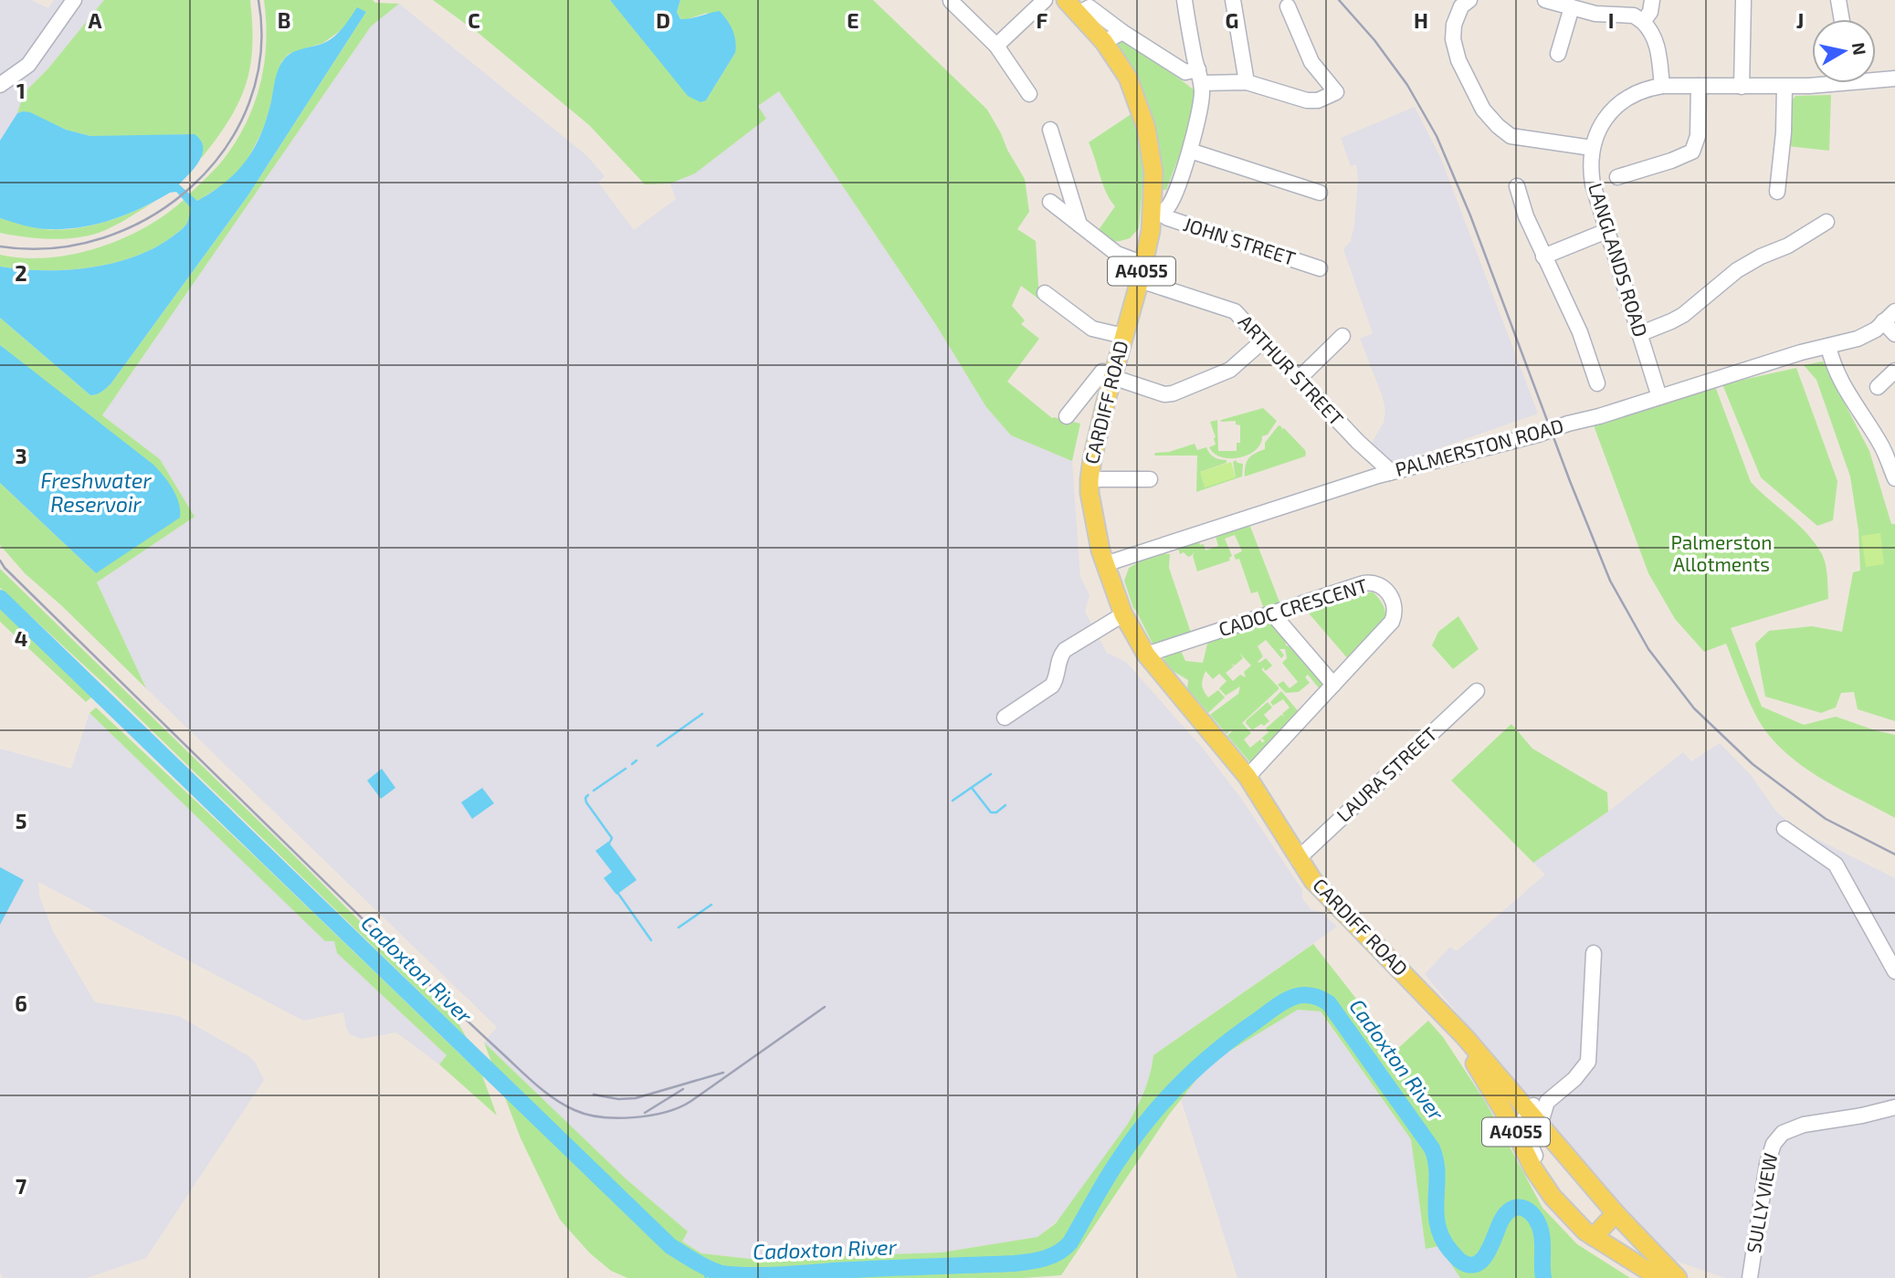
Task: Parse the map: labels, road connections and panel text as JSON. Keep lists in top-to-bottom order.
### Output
{
  "streets": {
    "main road": ["A4055", "CARDIFF ROAD"],
    "street": [
      "JOHN STREET",
      "LANGLANDS ROAD",
      "ARTHUR STREET",
      "PALMERSTON ROAD",
      "CADOC CRESCENT",
      "LAURA STREET",
      "SULLY VIEW"
    ]
  },
  "crossings": [
    ["JOHN STREET", "CARDIFF ROAD"],
    ["LANGLANDS ROAD", "PALMERSTON ROAD"],
    ["ARTHUR STREET", "CARDIFF ROAD"],
    ["ARTHUR STREET", "PALMERSTON ROAD"],
    ["CARDIFF ROAD", "PALMERSTON ROAD"],
    ["CARDIFF ROAD", "CADOC CRESCENT"],
    ["CARDIFF ROAD", "LAURA STREET"]
  ],
  "water": ["Freshwater Reservoir", "Cadoxton River"],
  "parks": ["Palmerston Allotments"],
  "north": "right",
  "grid": {
    "columns": [
      "A",
      "B",
      "C",
      "D",
      "E",
      "F",
      "G",
      "H",
      "I",
      "J"
    ],
    "rows": [
      "1",
      "2",
      "3",
      "4",
      "5",
      "6",
      "7"
    ]
  }
}
